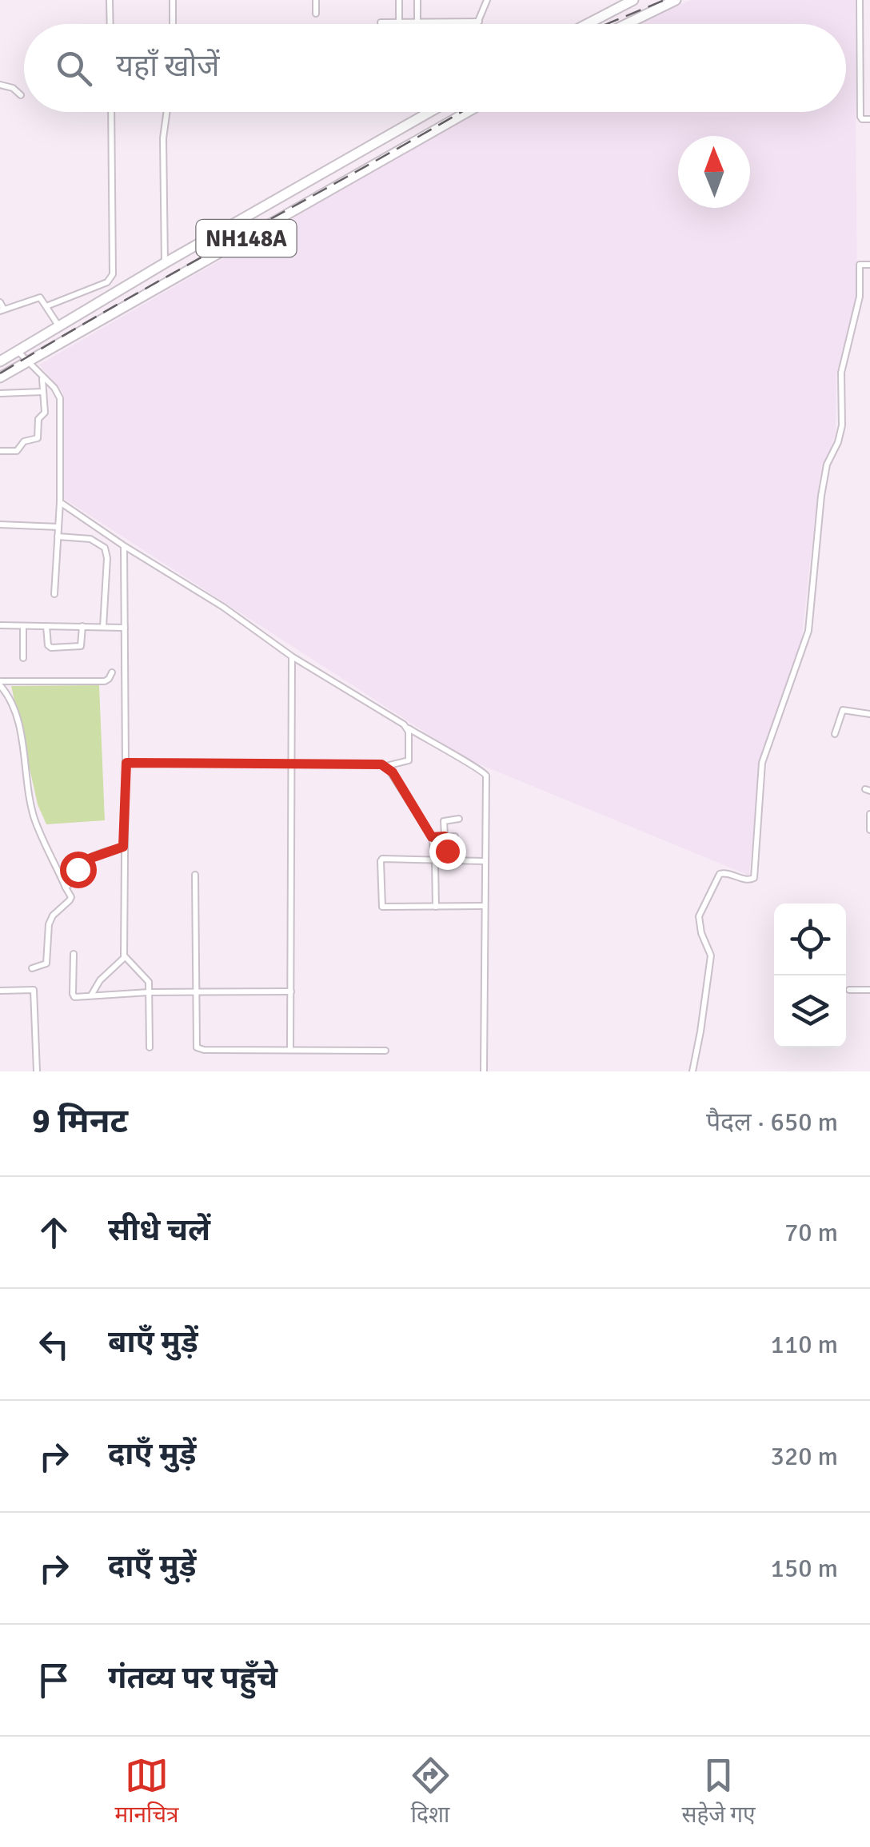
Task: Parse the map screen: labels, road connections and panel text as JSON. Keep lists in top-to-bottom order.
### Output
{
  "streets": {
    "highway": ["NH148A"]
  },
  "north": "top",
  "page": {
    "search": "यहाँ खोजें",
    "heading": ["9 मिनट", "पैदल · 650 m"],
    "list": [
      ["सीधे चलें", "70 m"],
      ["बाएँ मुड़ें", "110 m"],
      ["दाएँ मुड़ें", "320 m"],
      ["दाएँ मुड़ें", "150 m"],
      "गंतव्य पर पहुँचे"
    ],
    "nav": ["मानचित्र", "दिशा", "सहेजे गए"]
  }
}
